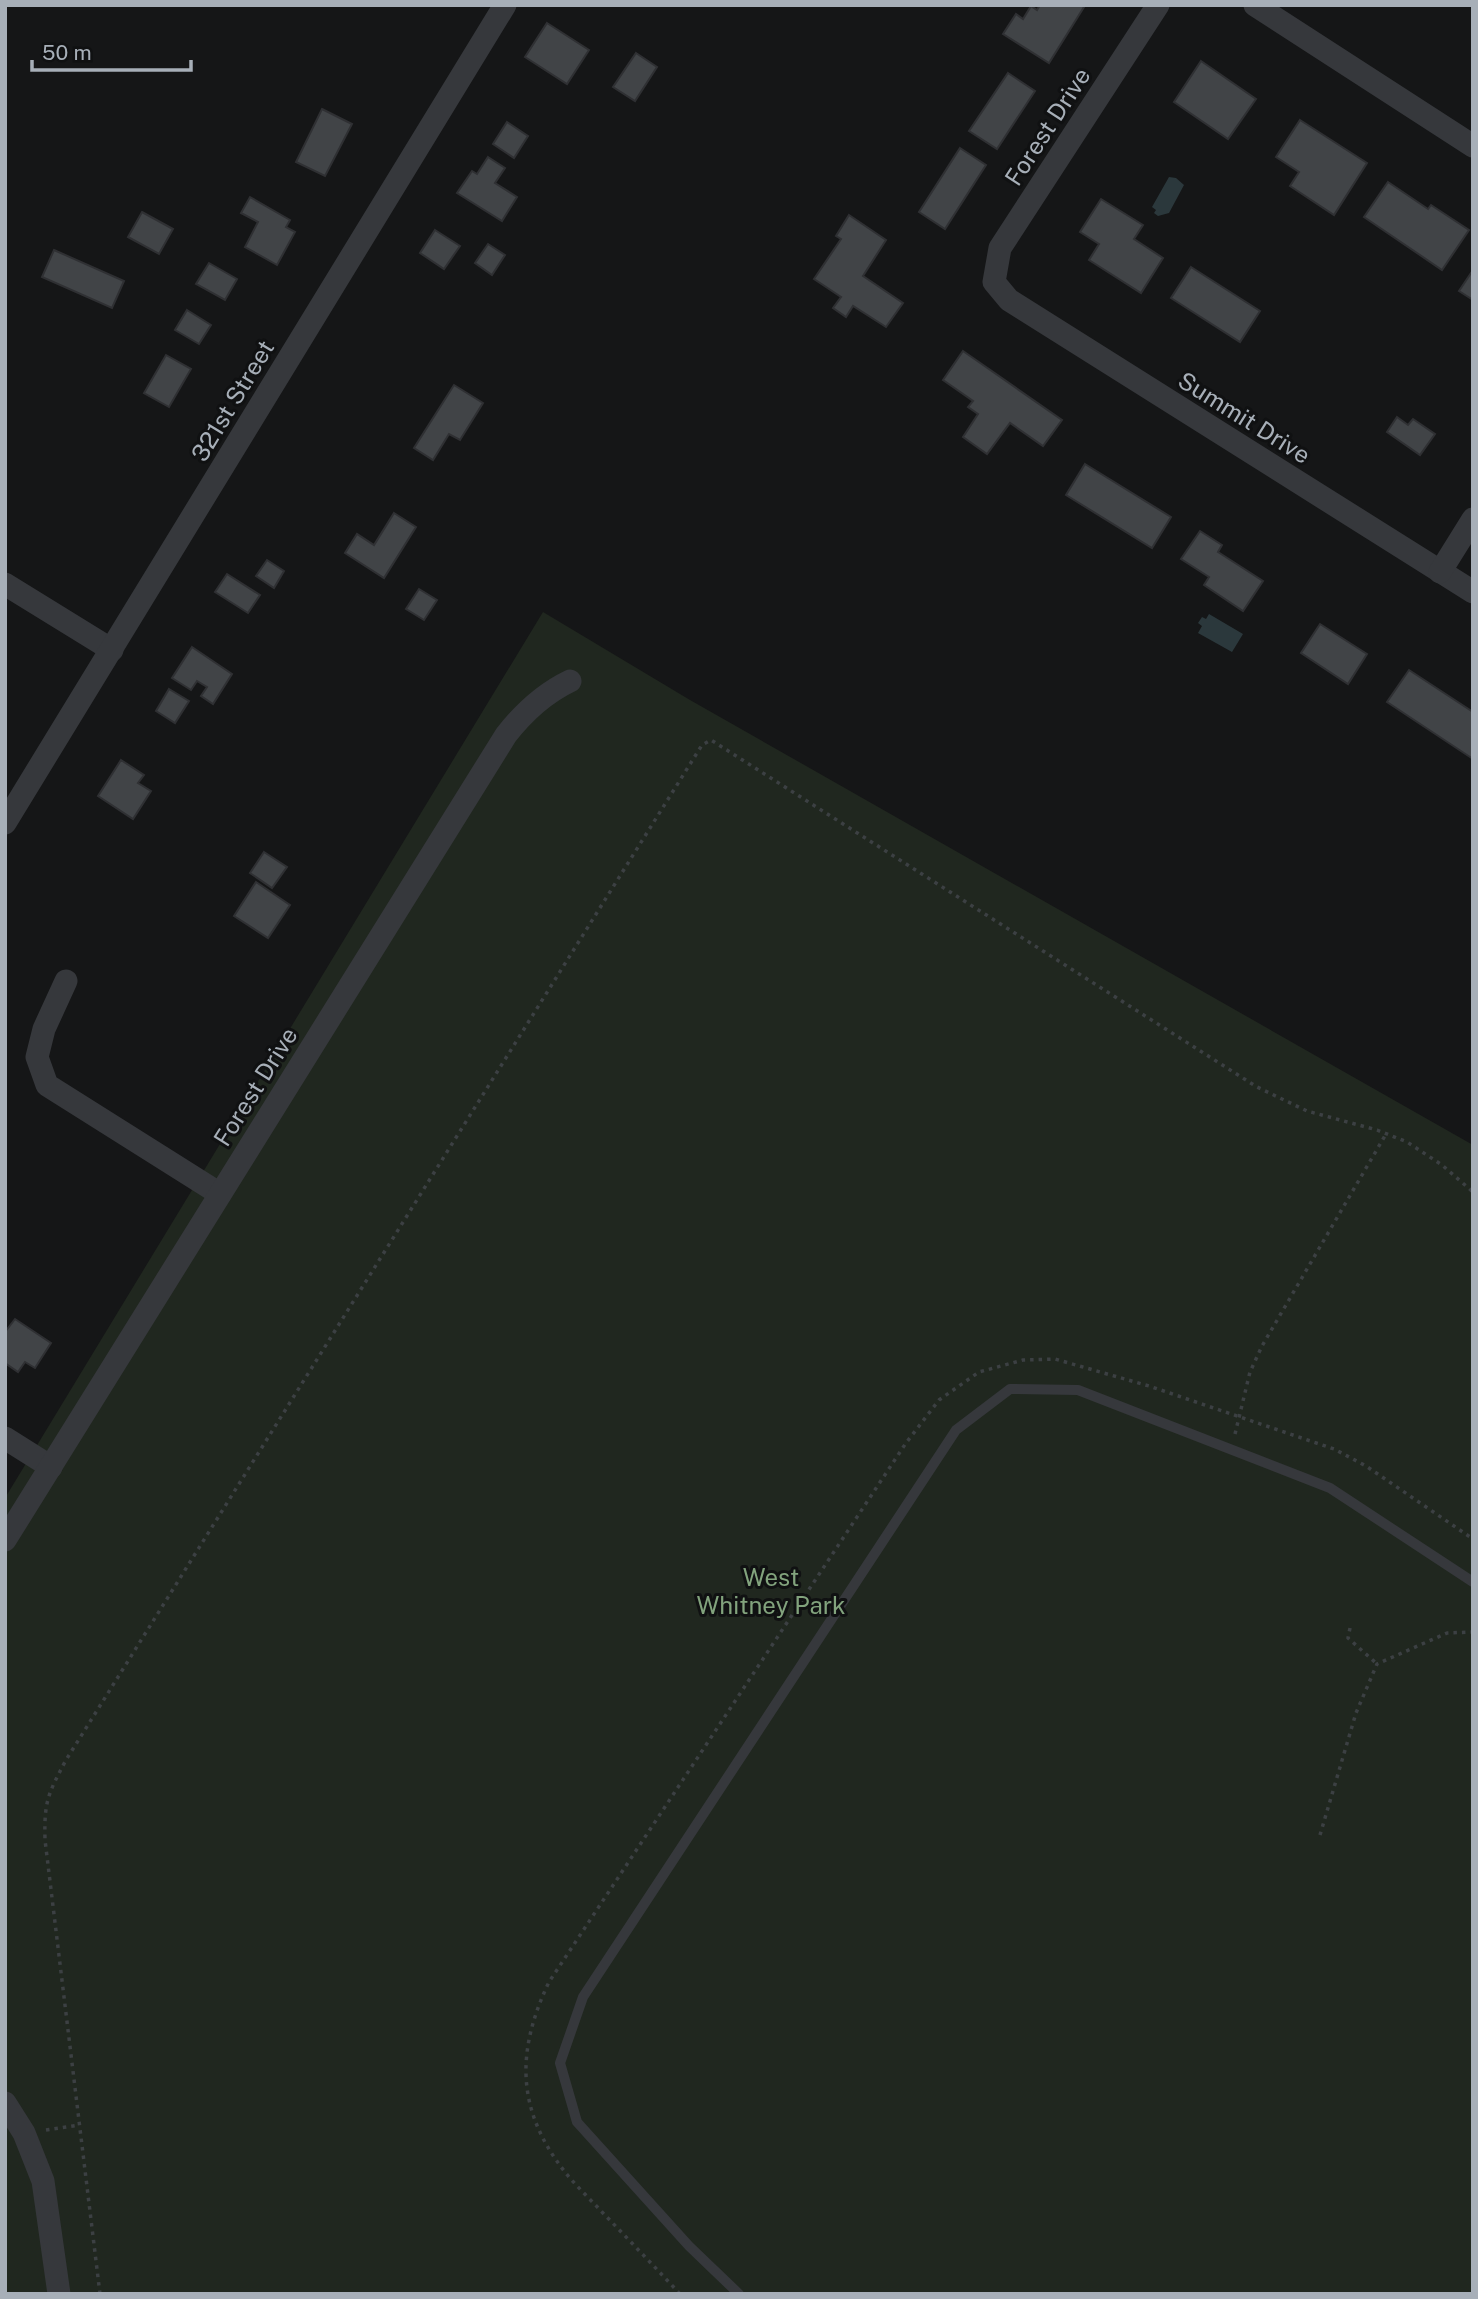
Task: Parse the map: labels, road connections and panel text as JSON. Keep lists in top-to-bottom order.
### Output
{
  "streets": {
    "street": ["Forest Drive", "321st Street", "Summit Drive"]
  },
  "crossings": [
    ["Forest Drive", "Summit Drive"]
  ],
  "parks": ["West Whitney Park"],
  "scale_bar": "50 m"
}
